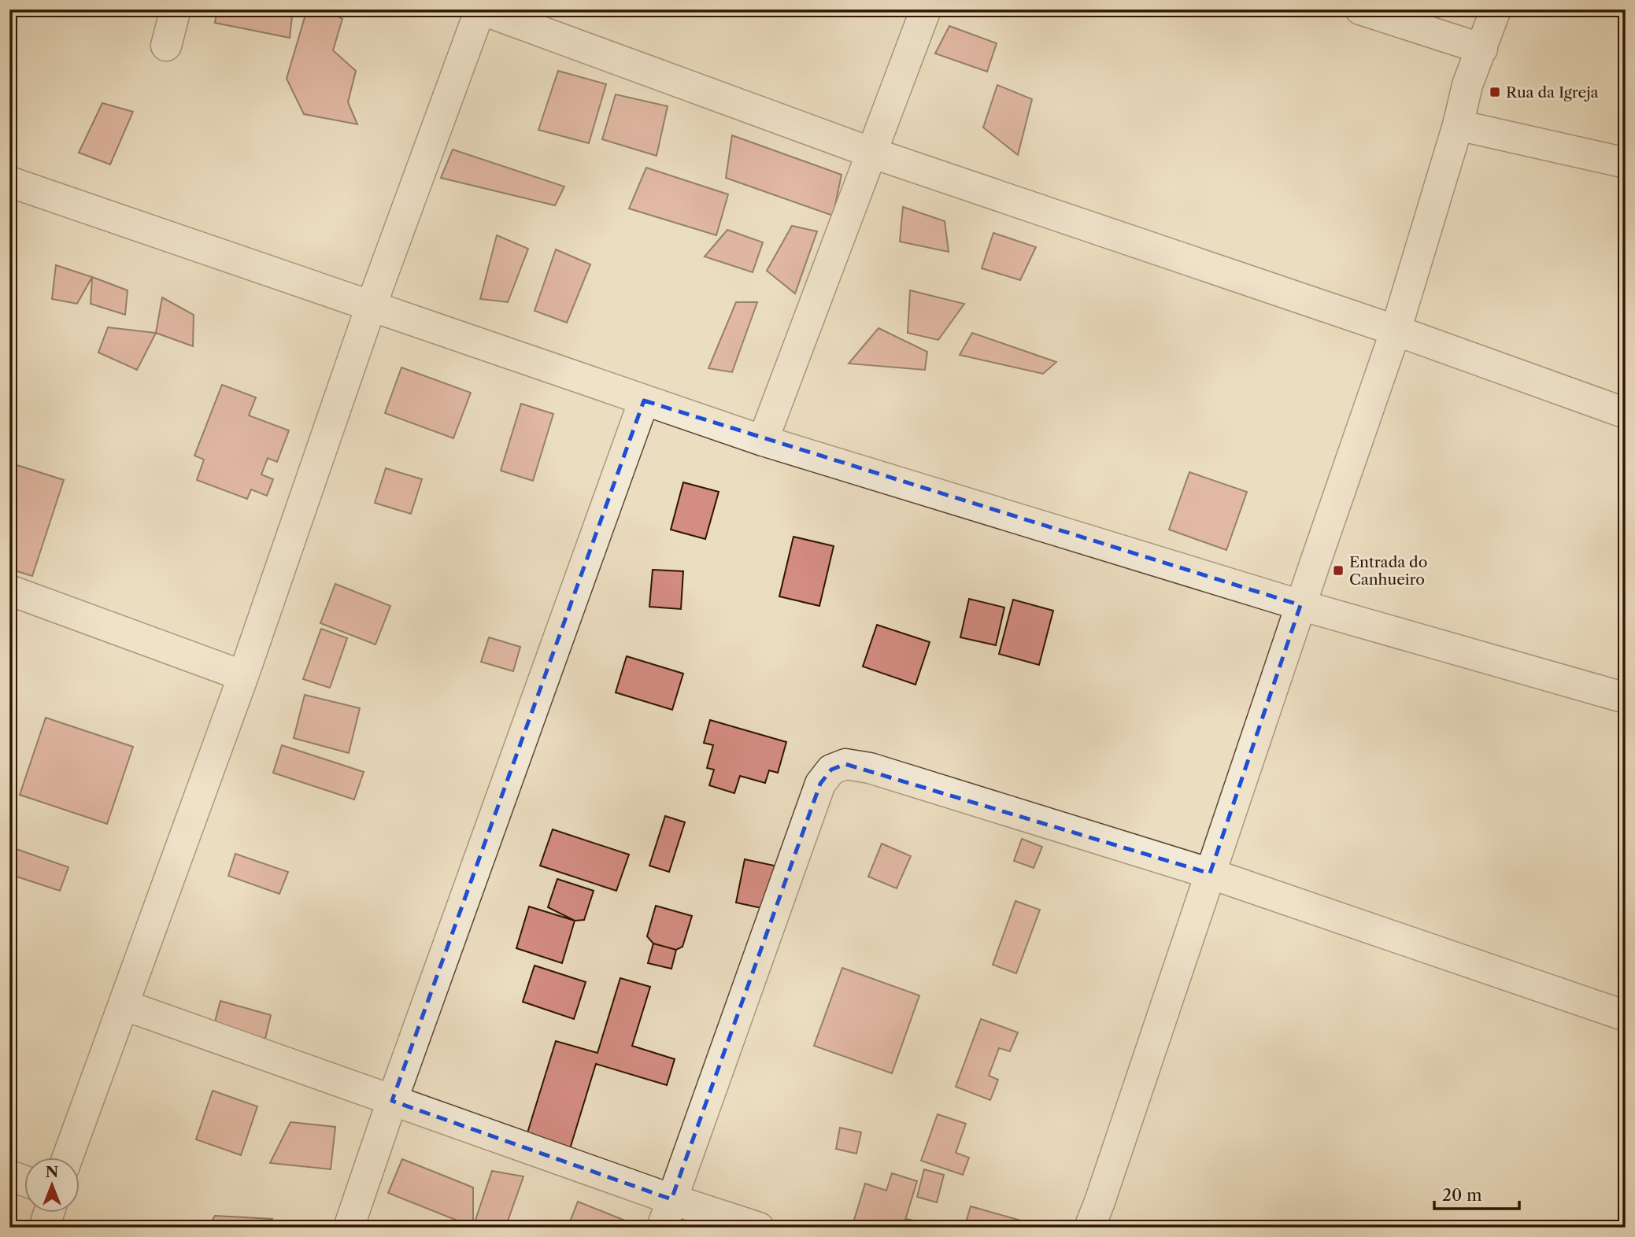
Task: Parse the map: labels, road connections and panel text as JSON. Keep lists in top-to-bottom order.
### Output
{
  "places": {
    "transit": ["Rua da Igreja", "Entrada do Canhueiro"]
  },
  "scale_bar": "20 m",
  "north": "top"
}
